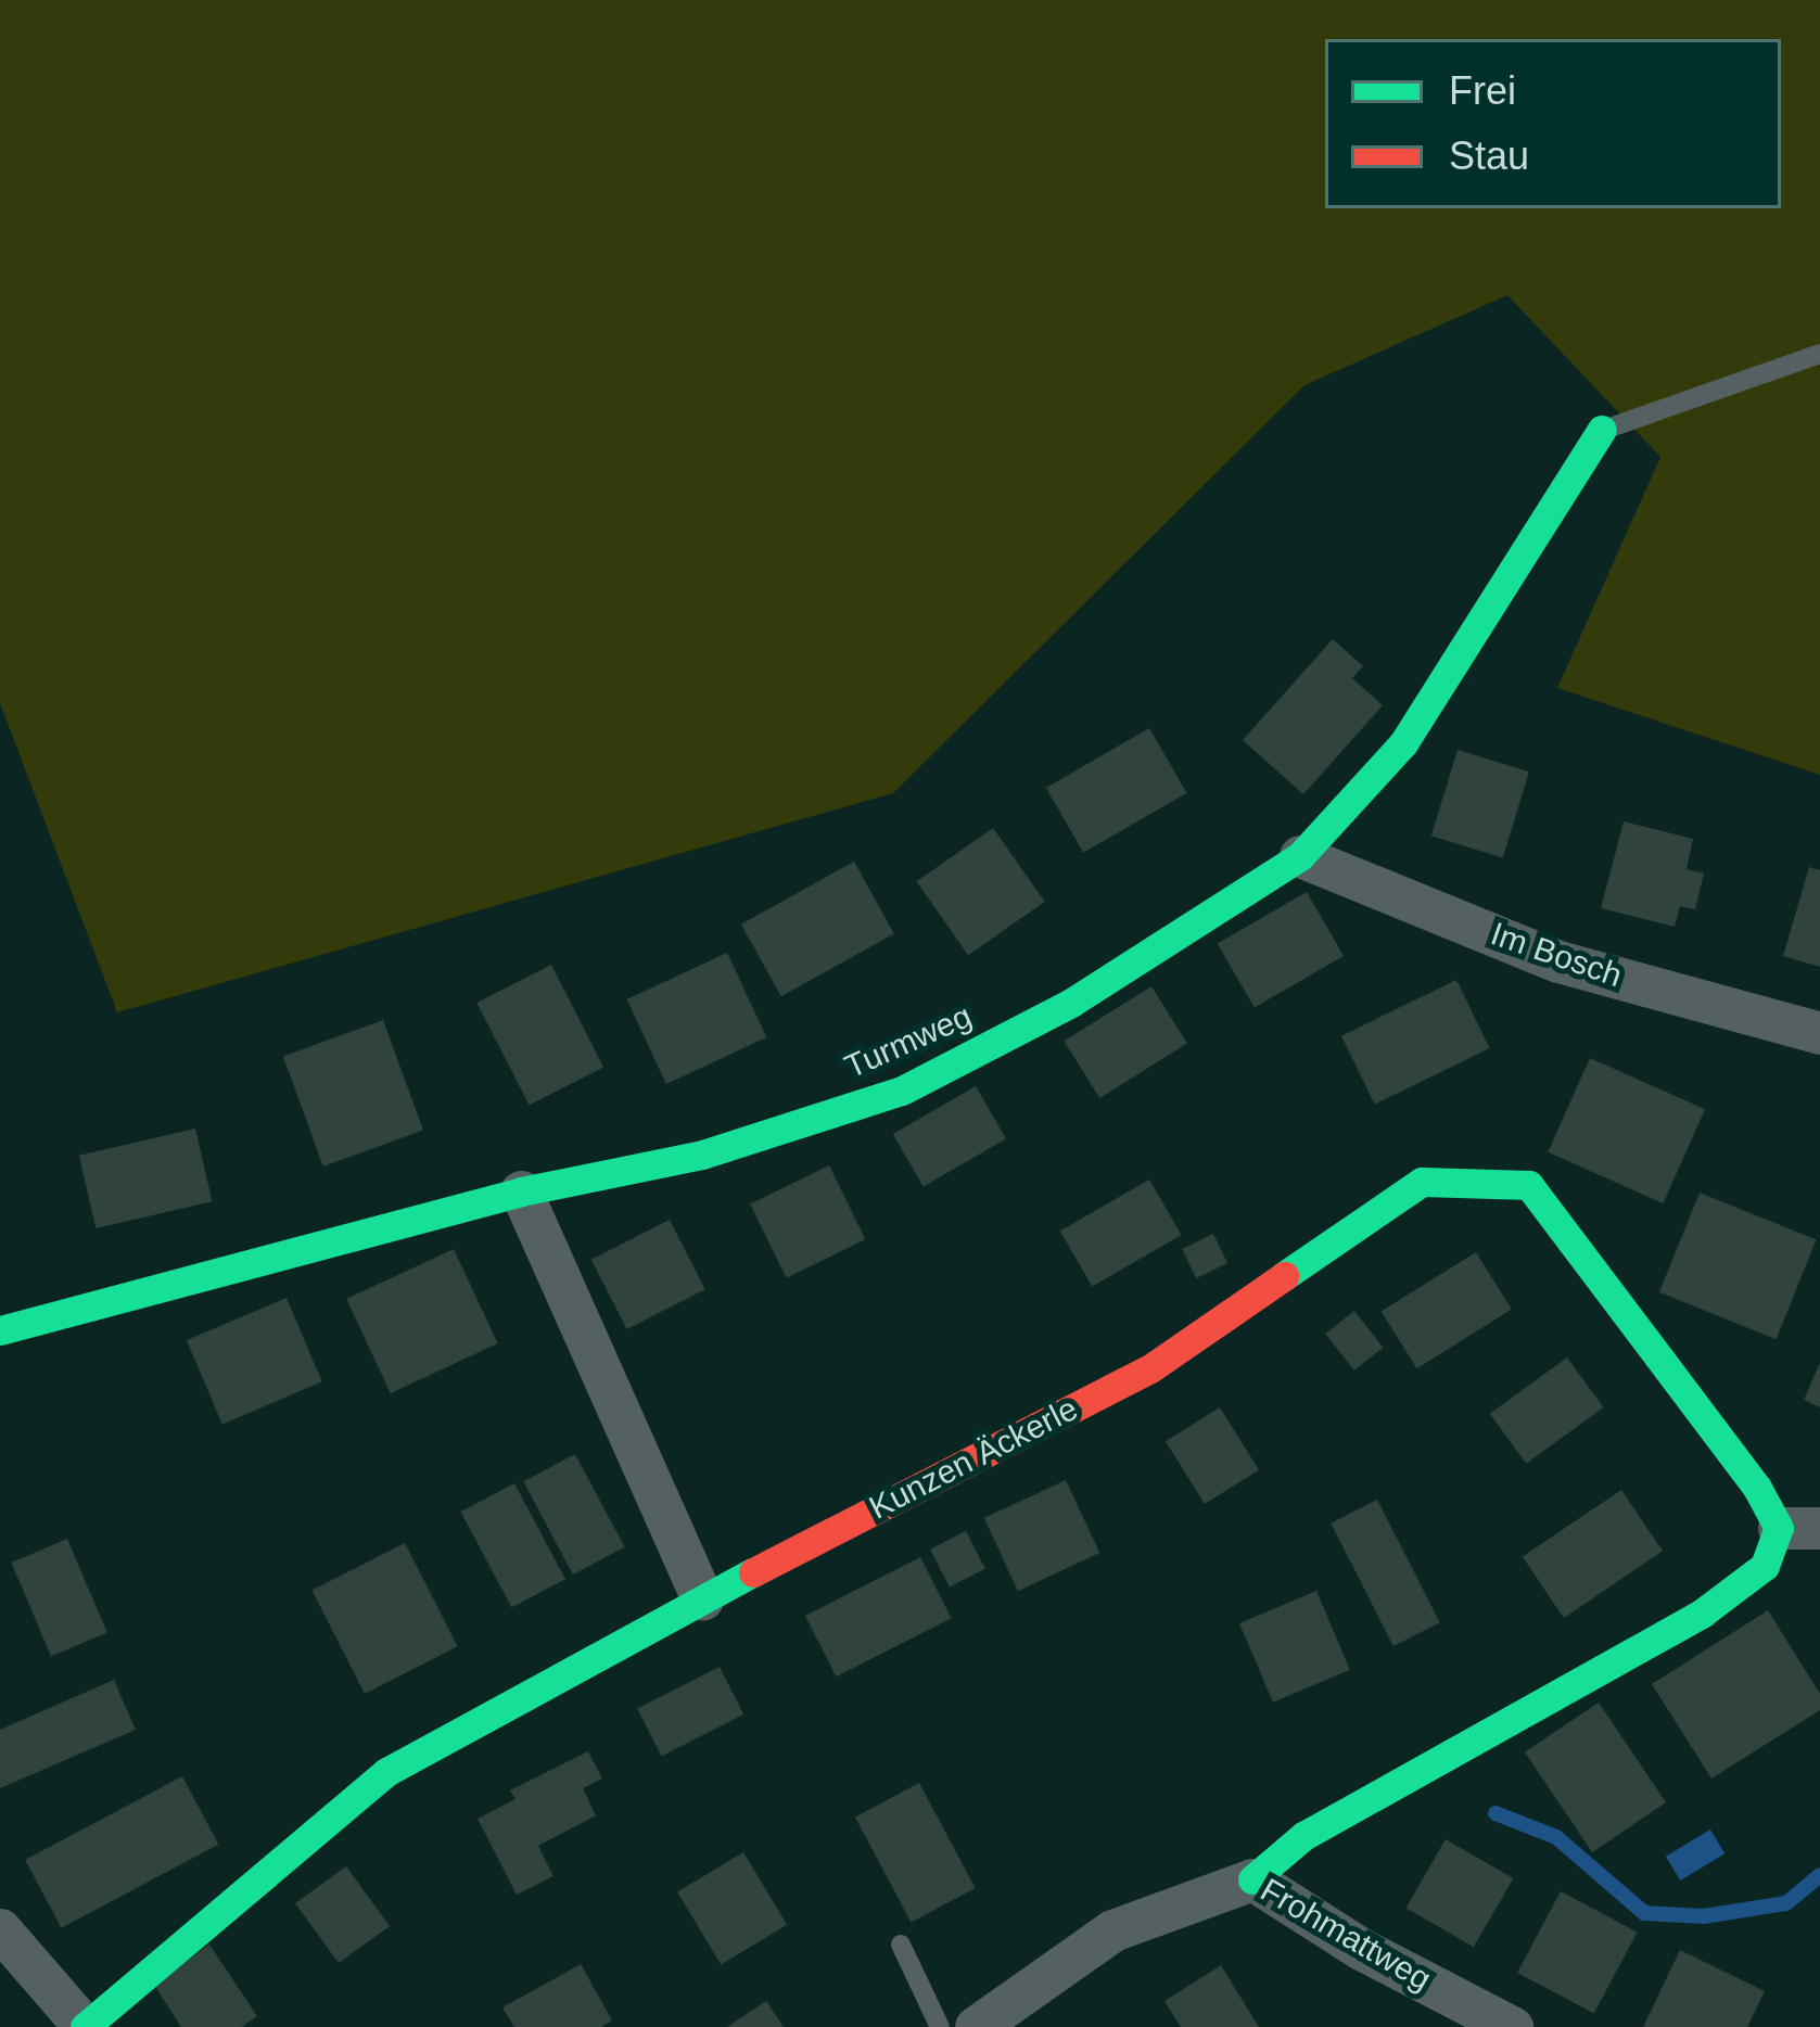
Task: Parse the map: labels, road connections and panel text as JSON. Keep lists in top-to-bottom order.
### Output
{
  "streets": {
    "street": [
      "Im Bosch",
      "Turmweg",
      "Kunzen Äckerle",
      "Frohmattweg"
    ]
  },
  "crossings": [
    ["Im Bosch", "Turmweg"],
    ["Kunzen Äckerle", "Frohmattweg"]
  ],
  "legend": ["Frei", "Stau"]
}
